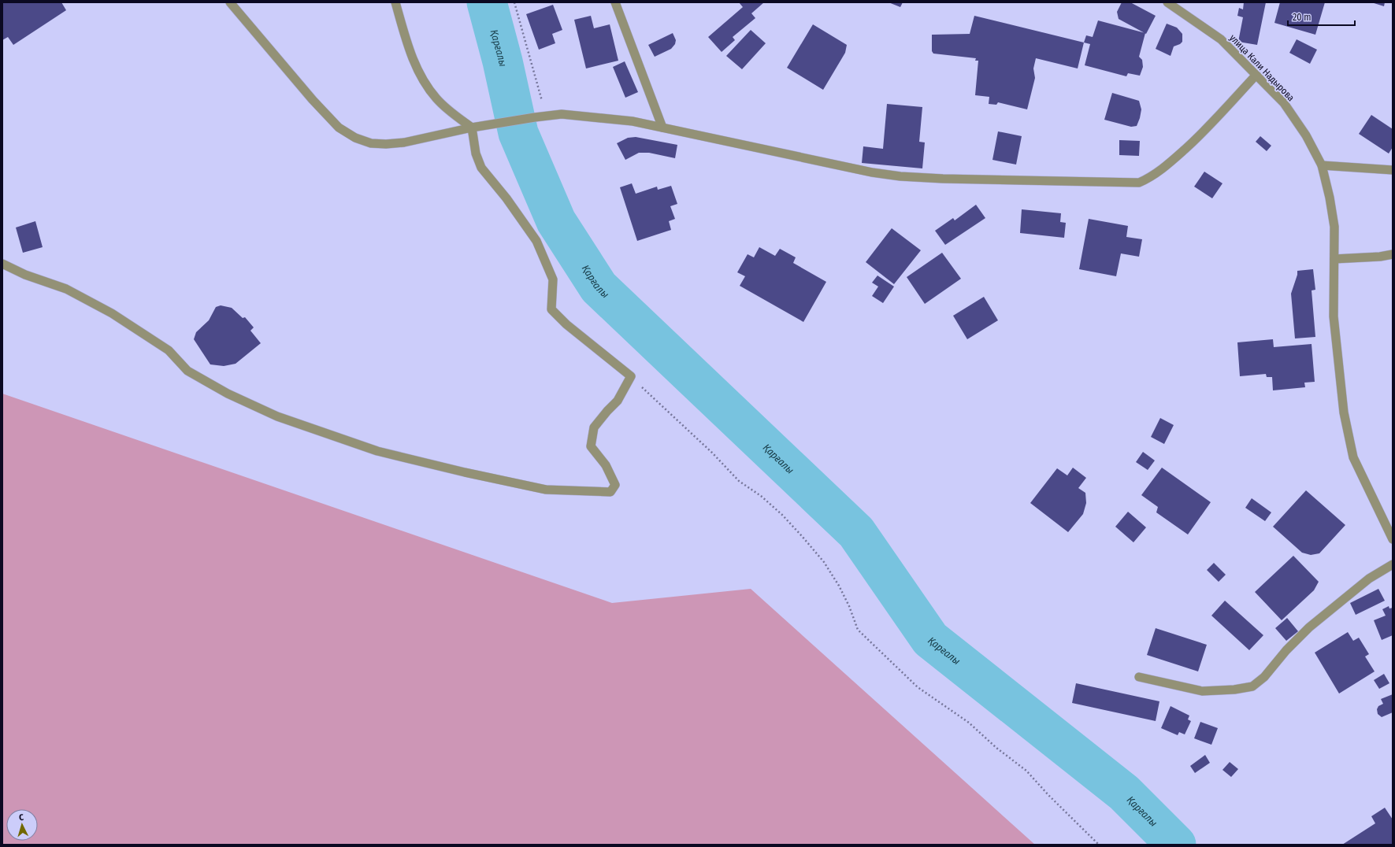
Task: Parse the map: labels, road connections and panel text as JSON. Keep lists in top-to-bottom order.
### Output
{
  "streets": {
    "street": ["улица Кали Надырова"]
  },
  "water": ["Қарғалы"],
  "scale_bar": "20 m",
  "north": "top"
}
